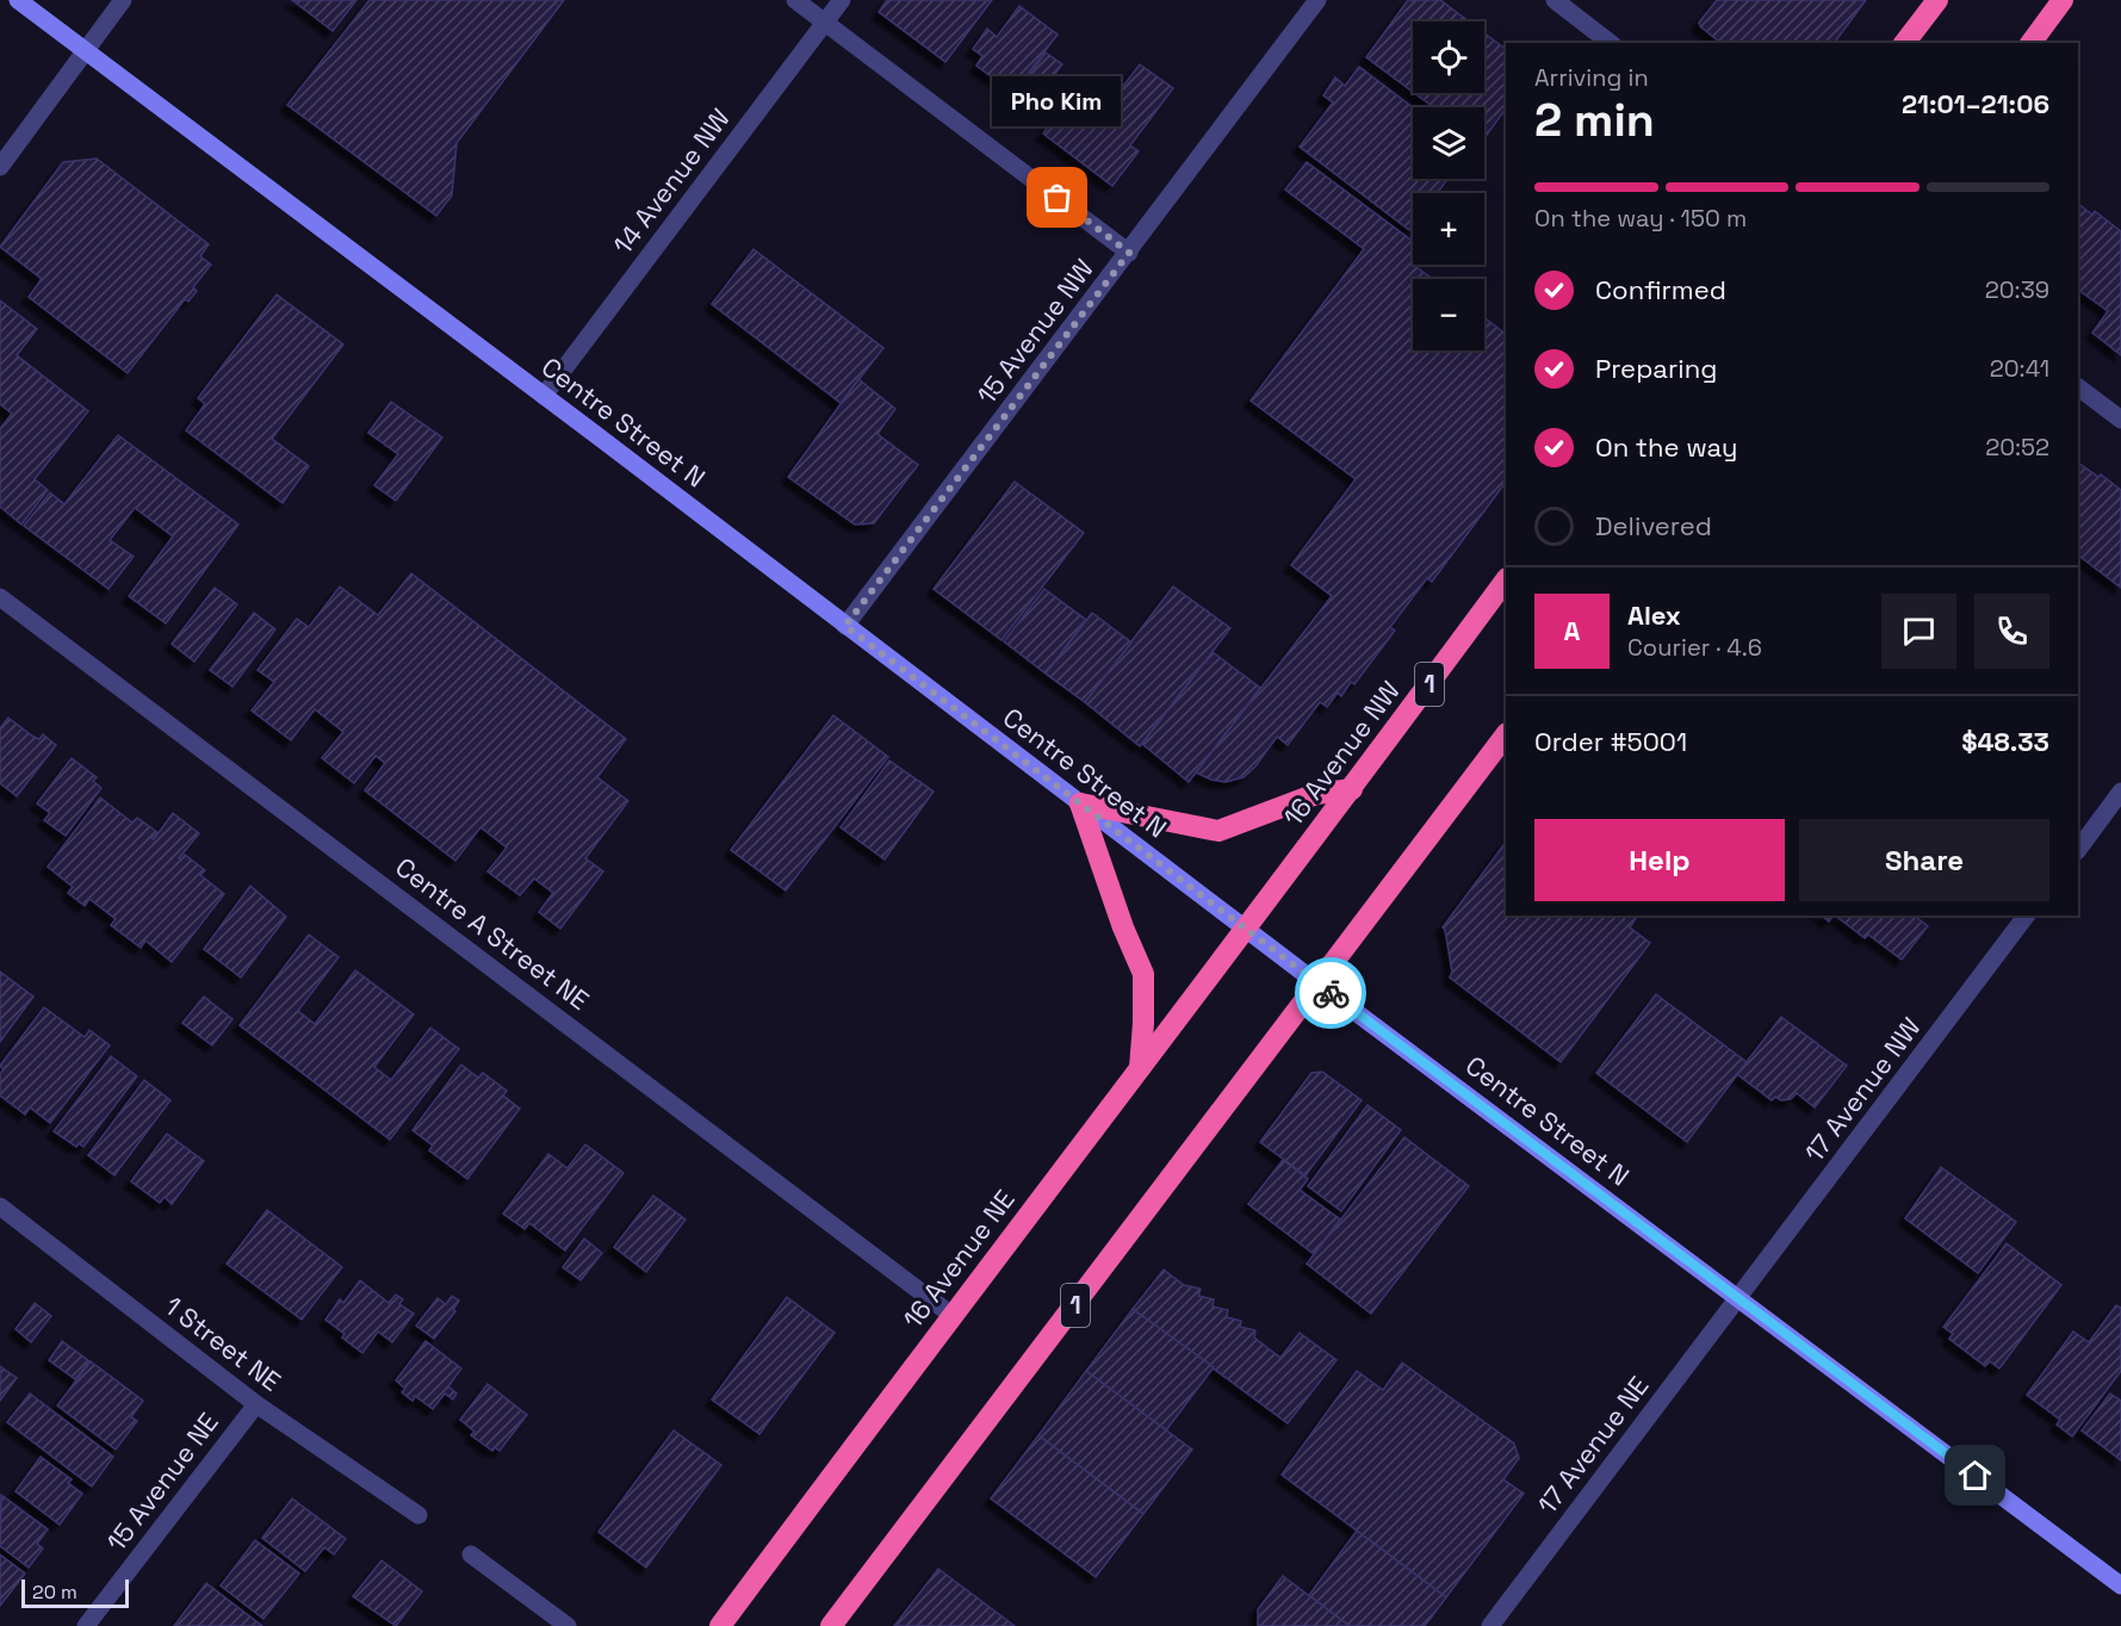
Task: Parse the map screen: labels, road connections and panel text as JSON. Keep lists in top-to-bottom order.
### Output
{
  "streets": {
    "highway": ["1", "16 Avenue NW", "16 Avenue NE"],
    "main road": ["Centre Street N"],
    "street": [
      "14 Avenue NW",
      "15 Avenue NW",
      "Centre A Street NE",
      "17 Avenue NW",
      "1 Street NE",
      "17 Avenue NE",
      "15 Avenue NE"
    ]
  },
  "crossings": [
    ["14 Avenue NW", "Centre Street N"],
    ["15 Avenue NW", "Centre Street N"],
    ["Centre Street N", "1"],
    ["Centre Street N", "16 Avenue NW"],
    ["Centre Street N", "17 Avenue NW"],
    ["Centre Street N", "16 Avenue NE"],
    ["Centre Street N", "17 Avenue NE"],
    ["16 Avenue NW", "16 Avenue NE"],
    ["Centre A Street NE", "16 Avenue NE"],
    ["17 Avenue NW", "17 Avenue NE"],
    ["1 Street NE", "15 Avenue NE"]
  ],
  "places": ["Pho Kim"],
  "scale_bar": "20 m",
  "page": {
    "map_buttons": ["+", "−"],
    "heading": ["2 min", "Arriving in", "21:01–21:06"],
    "panel": [
      "Alex",
      "Courier · 4.6",
      "Order #5001",
      "$48.33"
    ],
    "bubble": "Pho Kim",
    "bar": "On the way · 150 m",
    "list": [
      ["Confirmed", "20:39"],
      ["Preparing", "20:41"],
      ["On the way", "20:52"],
      "Delivered"
    ],
    "round": "A",
    "buttons": ["Help", "Share"],
    "scale": "20 m"
  }
}
